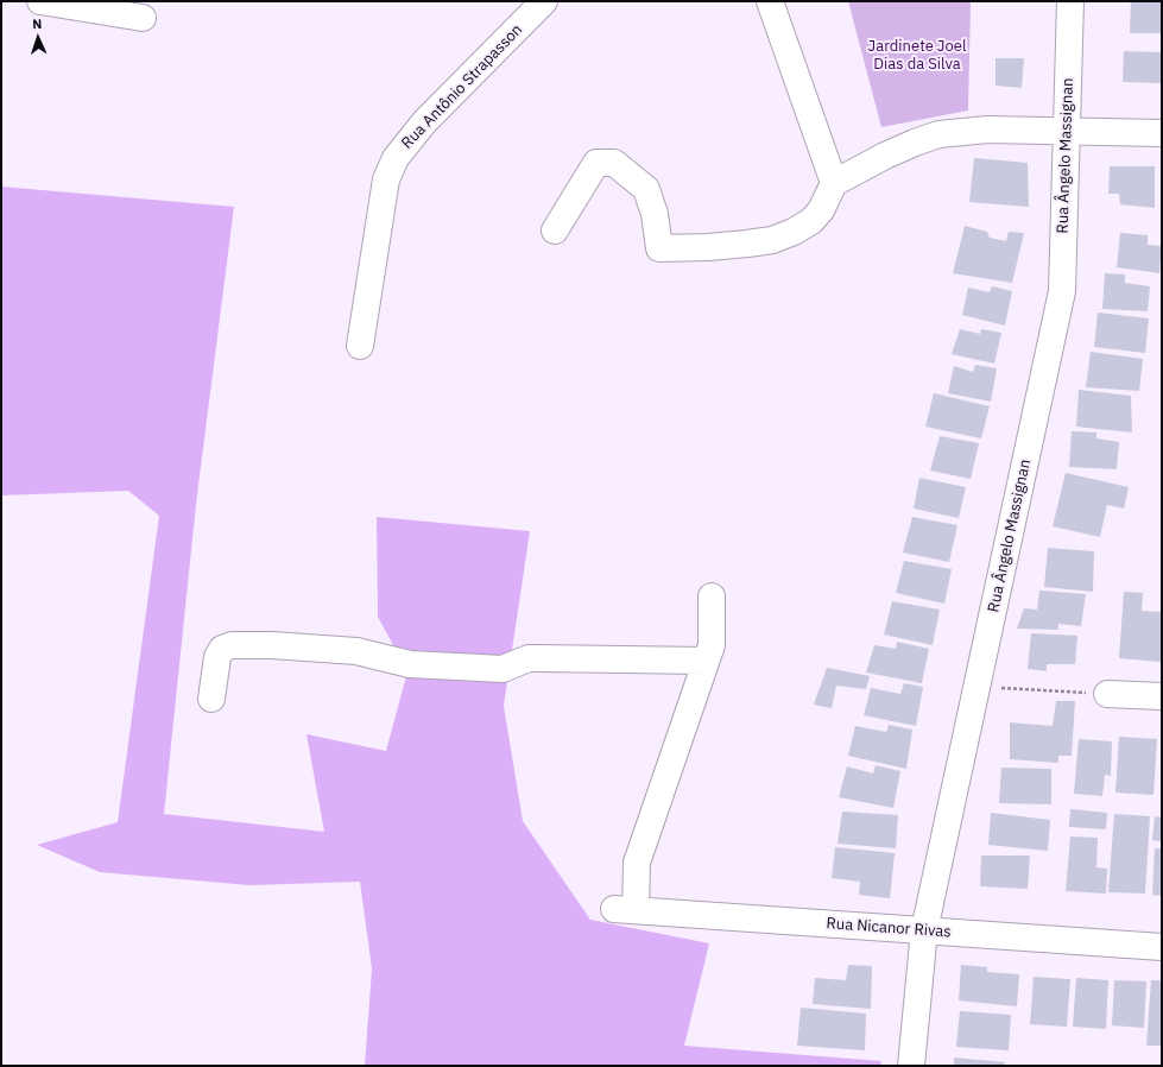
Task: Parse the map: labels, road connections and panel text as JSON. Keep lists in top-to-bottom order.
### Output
{
  "streets": {
    "street": ["Rua Antônio Strapasson", "Rua Ângelo Massignan", "Rua Nicanor Rivas"]
  },
  "crossings": [
    ["Rua Ângelo Massignan", "Rua Nicanor Rivas"]
  ],
  "parks": ["Jardinete Joel Dias da Silva"],
  "north": "top"
}
